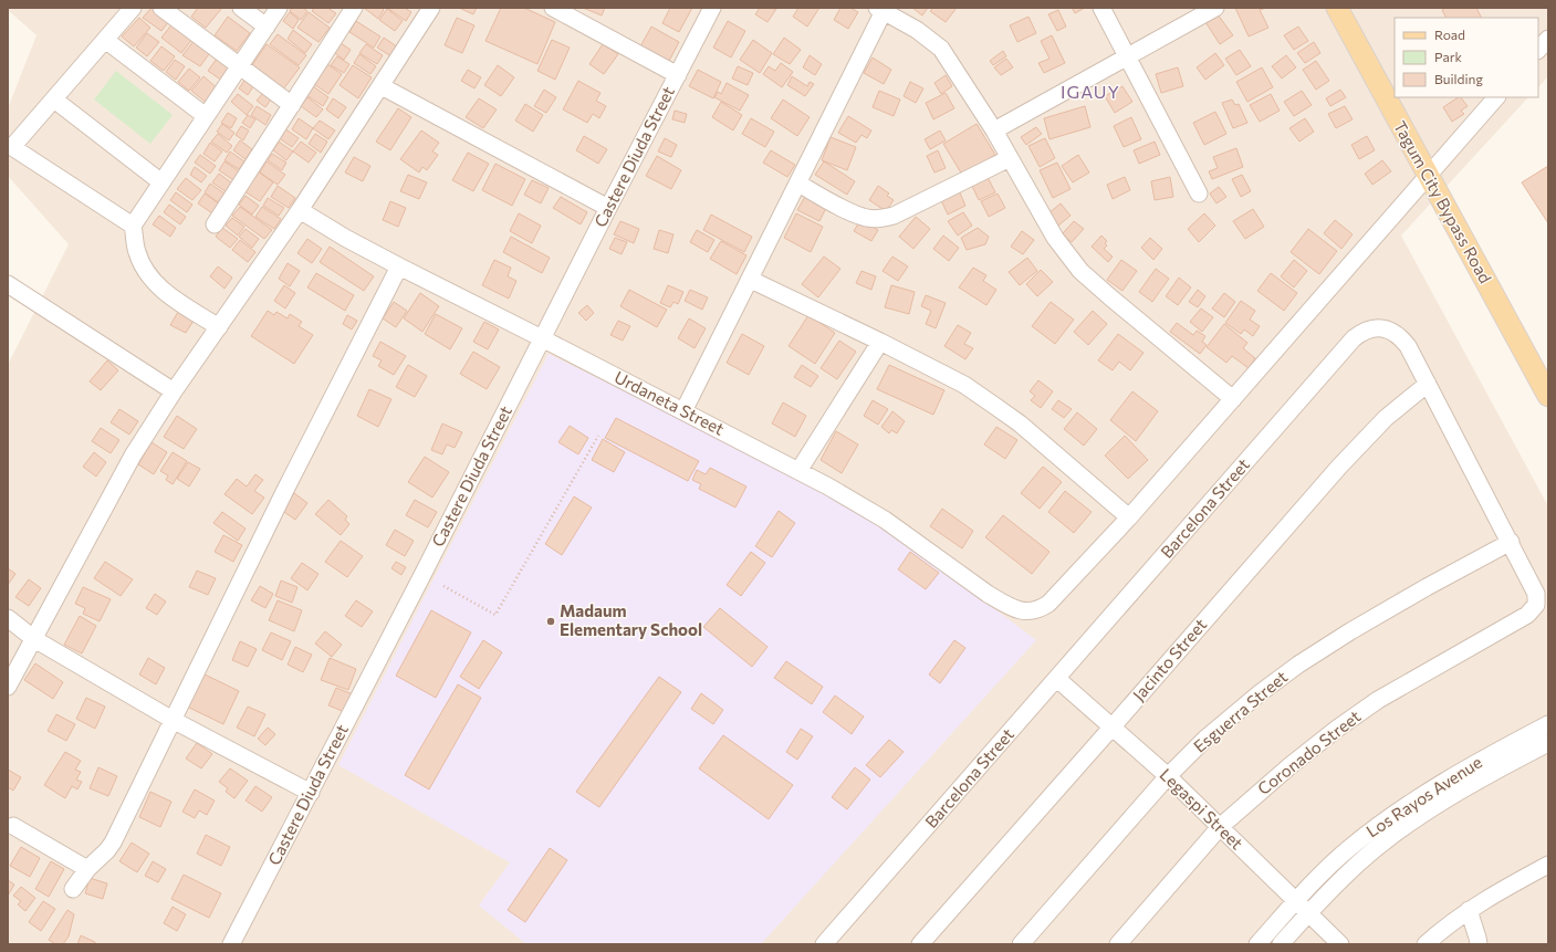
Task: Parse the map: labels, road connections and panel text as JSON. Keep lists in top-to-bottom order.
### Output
{
  "streets": {
    "main road": ["Tagum City Bypass Road"],
    "street": [
      "Castere Diuda Street",
      "Urdaneta Street",
      "Barcelona Street",
      "Jacinto Street",
      "Esguerra Street",
      "Coronado Street",
      "Los Rayos Avenue",
      "Legaspi Street"
    ]
  },
  "crossings": [
    ["Castere Diuda Street", "Urdaneta Street"],
    ["Barcelona Street", "Jacinto Street"],
    ["Barcelona Street", "Esguerra Street"],
    ["Barcelona Street", "Coronado Street"],
    ["Barcelona Street", "Legaspi Street"],
    ["Jacinto Street", "Legaspi Street"],
    ["Esguerra Street", "Legaspi Street"],
    ["Coronado Street", "Legaspi Street"],
    ["Los Rayos Avenue", "Legaspi Street"]
  ],
  "districts": ["IGAUY"],
  "places": ["Madaum Elementary School"],
  "legend": ["Road", "Park", "Building"]
}
